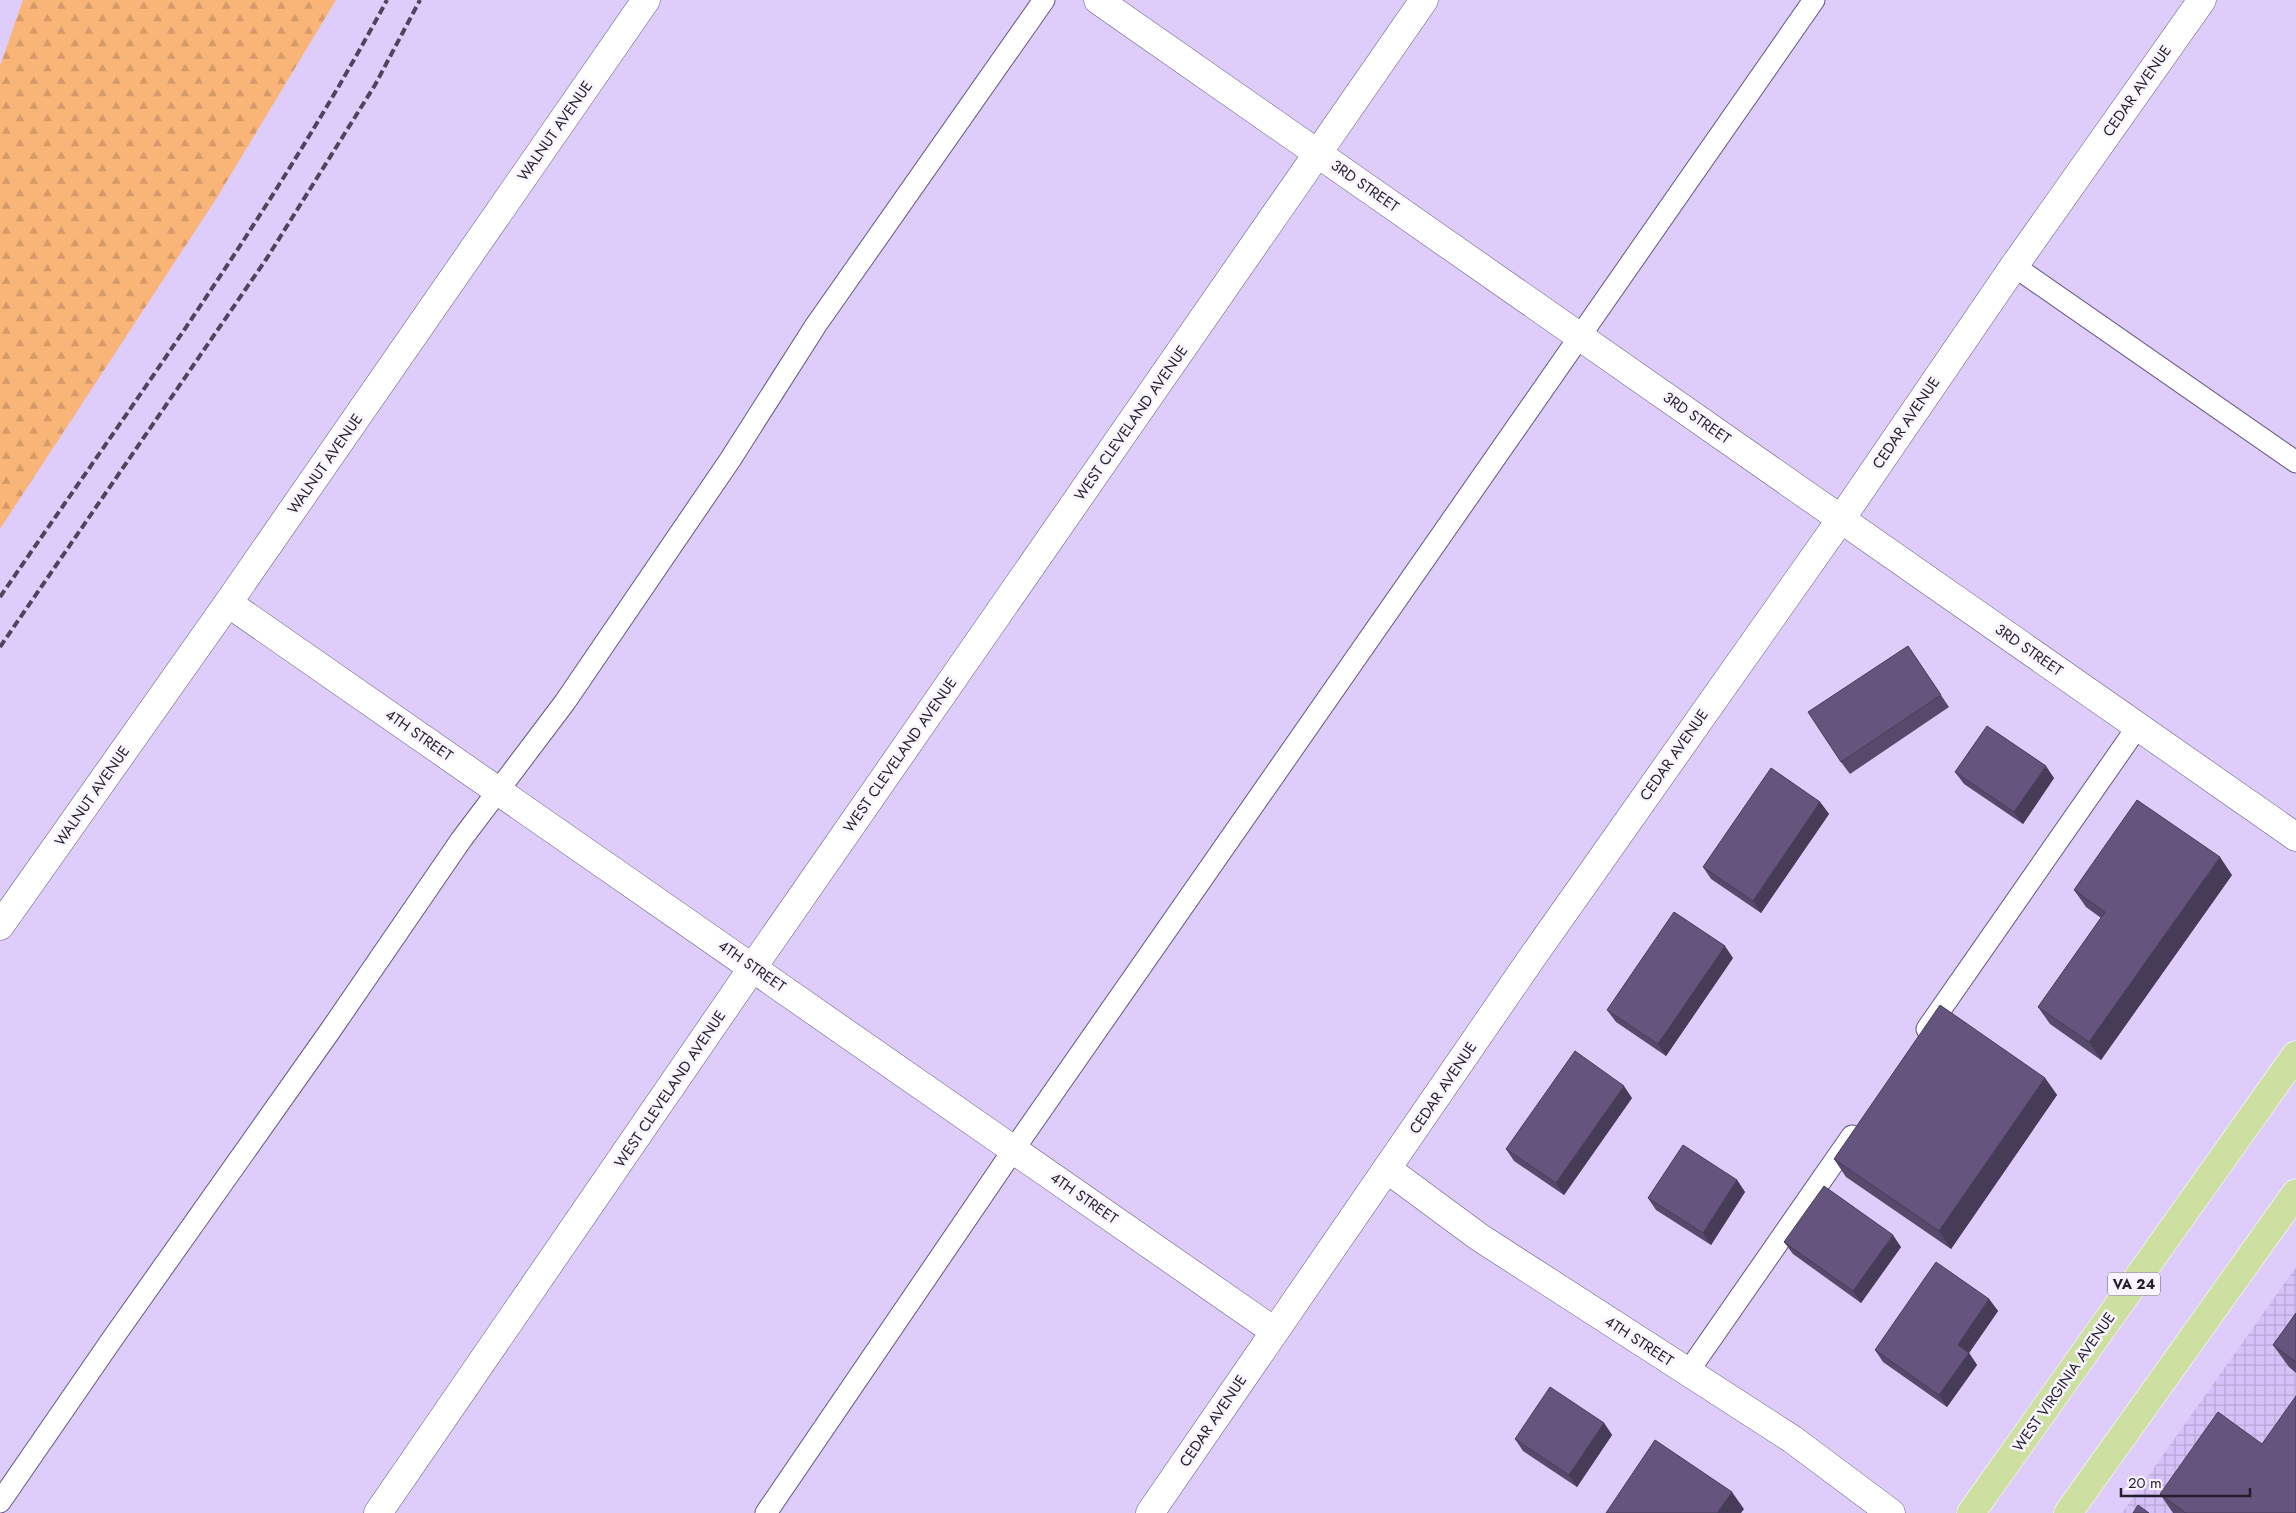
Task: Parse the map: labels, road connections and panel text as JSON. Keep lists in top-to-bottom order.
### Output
{
  "streets": {
    "main road": ["VA 24", "WEST VIRGINIA AVENUE"],
    "street": [
      "CEDAR AVENUE",
      "WALNUT AVENUE",
      "3RD STREET",
      "WEST CLEVELAND AVENUE",
      "4TH STREET"
    ]
  },
  "crossings": [
    ["CEDAR AVENUE", "3RD STREET"],
    ["CEDAR AVENUE", "4TH STREET"],
    ["WALNUT AVENUE", "4TH STREET"],
    ["3RD STREET", "WEST CLEVELAND AVENUE"],
    ["WEST CLEVELAND AVENUE", "4TH STREET"]
  ],
  "scale_bar": "20 m"
}
